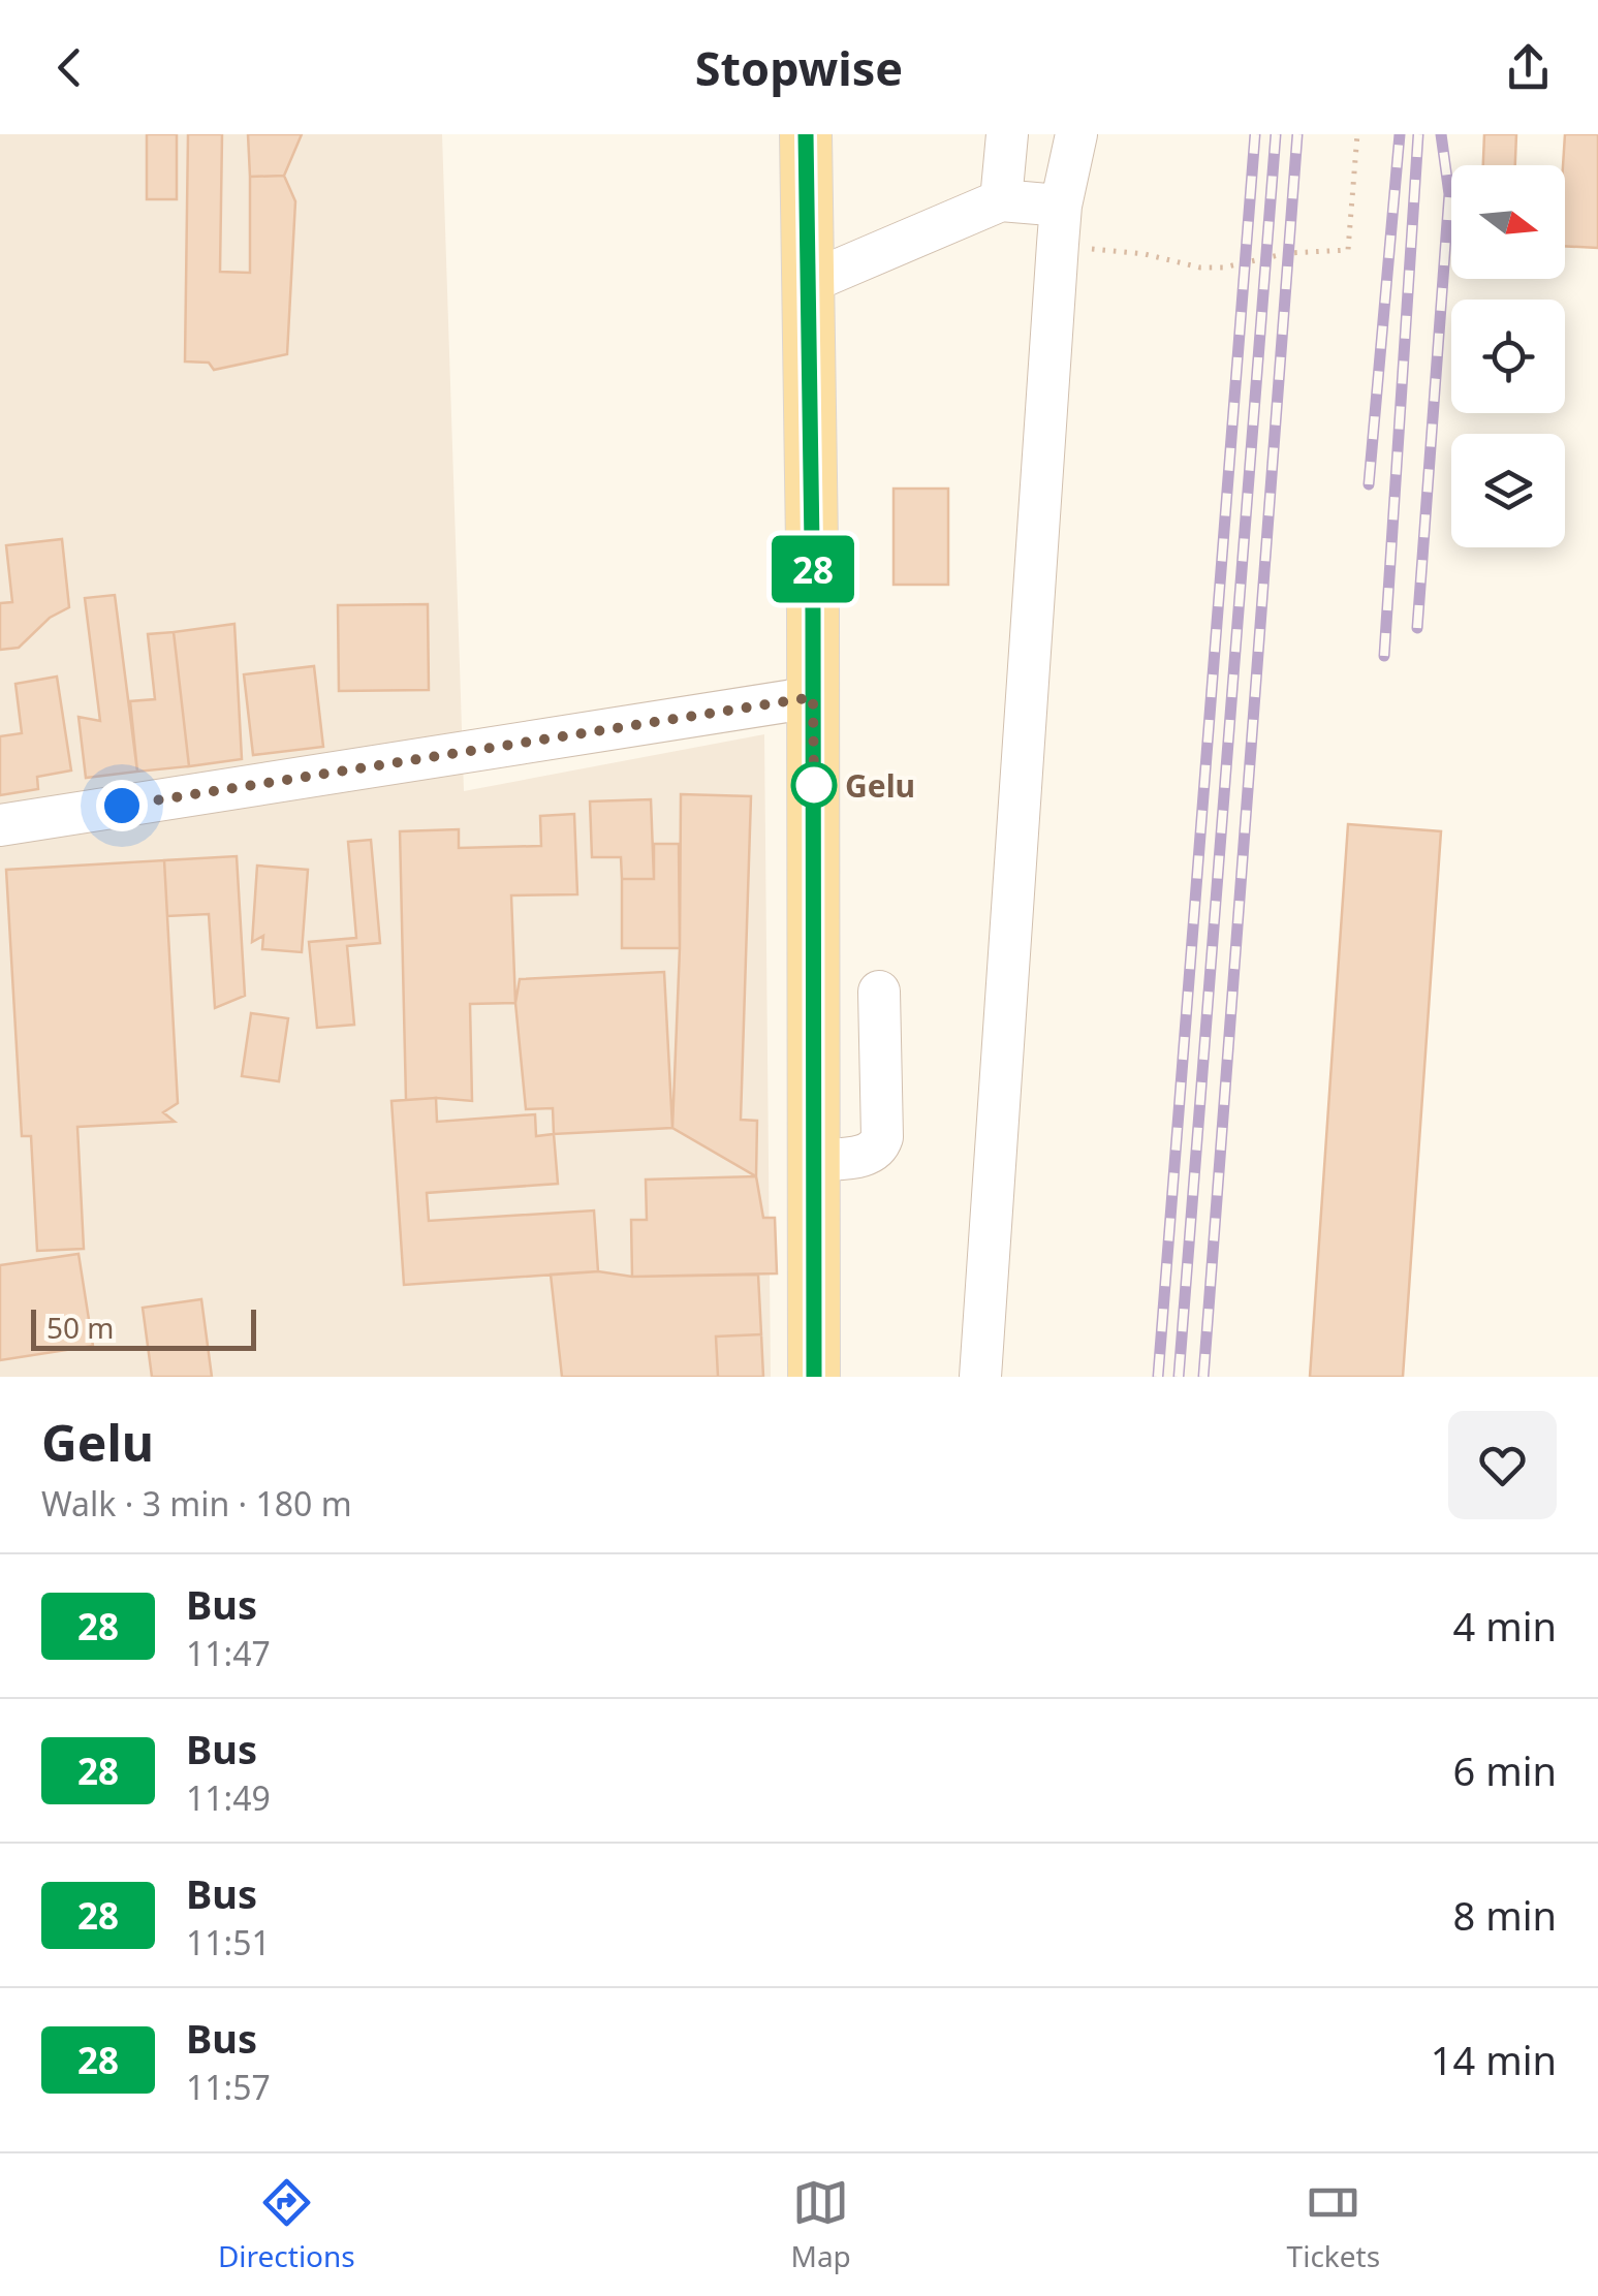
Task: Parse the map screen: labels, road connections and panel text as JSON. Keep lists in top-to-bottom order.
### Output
{
  "places": ["Gelu"],
  "lines": ["bus line 28"],
  "scale_bar": "50 m",
  "north": "right",
  "page": {
    "header": "Stopwise",
    "on_map": "28",
    "scale": "50 m",
    "heading": ["Gelu", "Walk · 3 min · 180 m"],
    "list": [
      {
        "mark": "28",
        "name": "Bus",
        "note": "11:47",
        "value": "4 min"
      },
      {
        "mark": "28",
        "name": "Bus",
        "note": "11:49",
        "value": "6 min"
      },
      {
        "mark": "28",
        "name": "Bus",
        "note": "11:51",
        "value": "8 min"
      },
      {
        "mark": "28",
        "name": "Bus",
        "note": "11:57",
        "value": "14 min"
      }
    ],
    "tabs": ["Directions", "Map", "Tickets"]
  }
}
